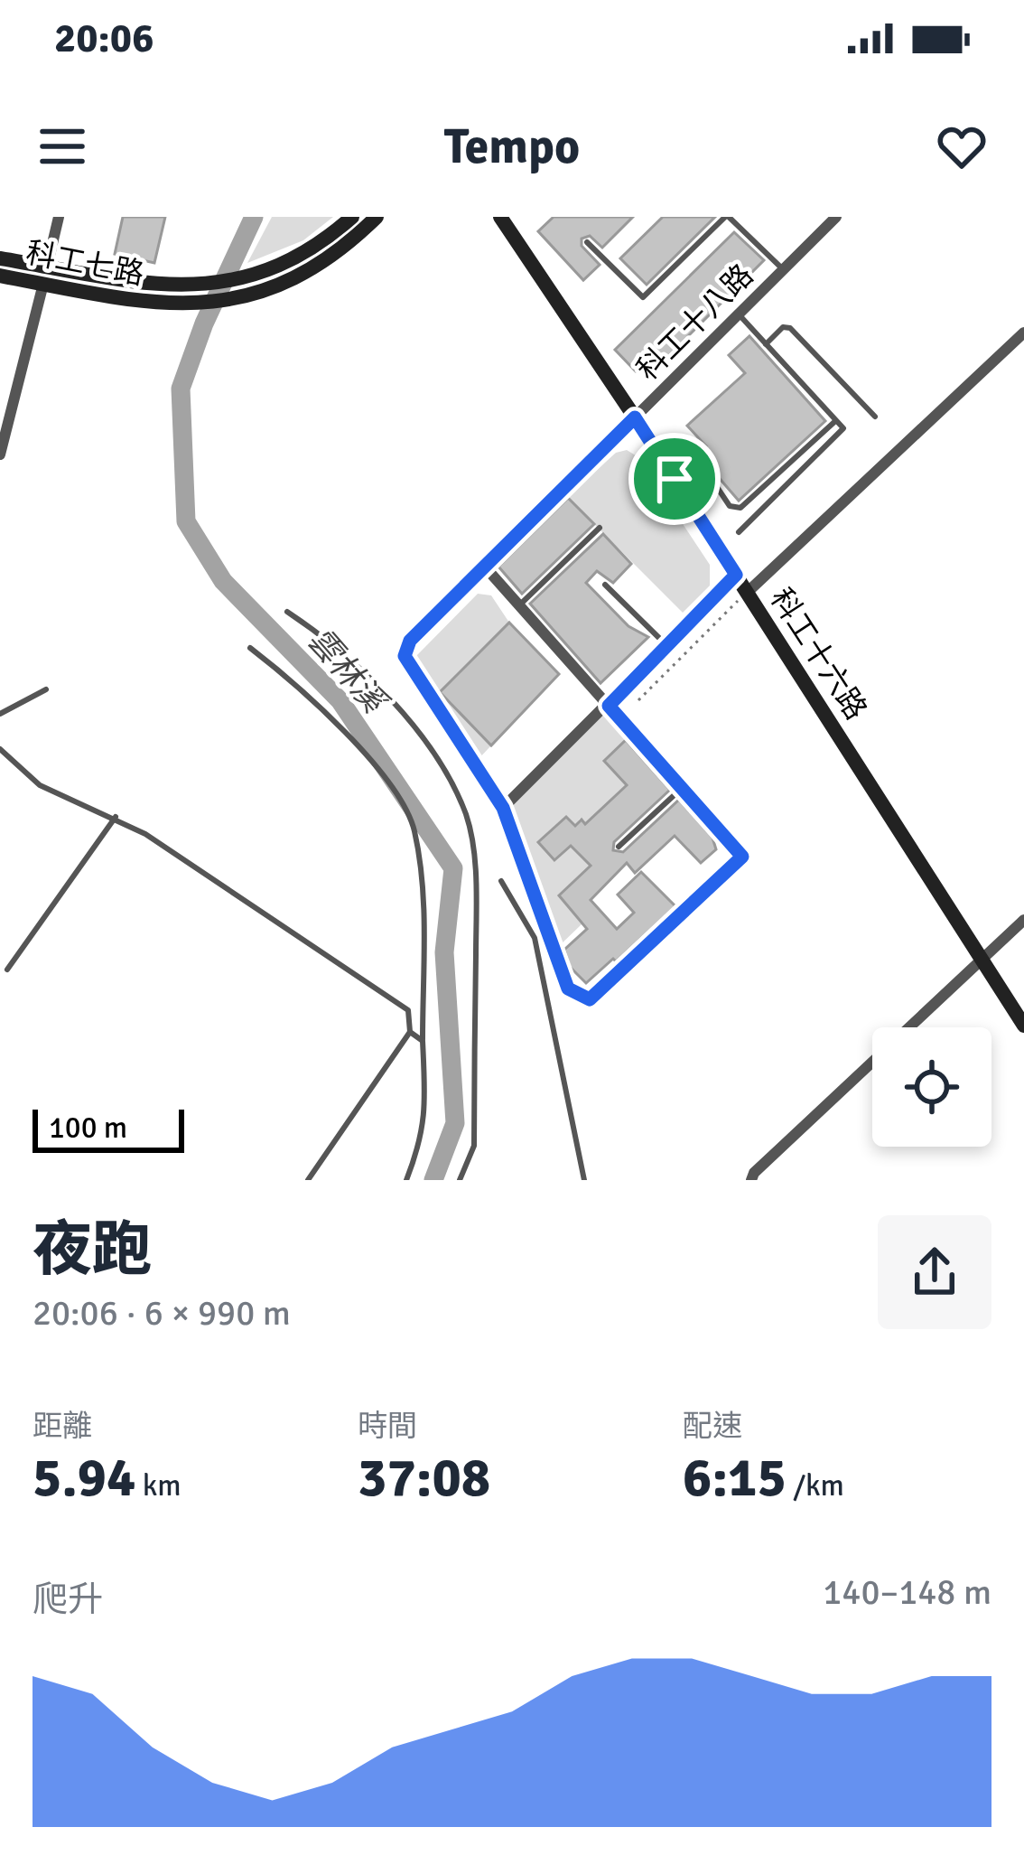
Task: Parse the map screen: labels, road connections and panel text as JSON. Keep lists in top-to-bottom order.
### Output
{
  "streets": {
    "street": ["科工七路", "科工十八路", "科工十六路"]
  },
  "crossings": [
    ["科工十八路", "科工十六路"]
  ],
  "water": ["雲林溪"],
  "scale_bar": "100 m",
  "page": {
    "status": "20:06",
    "header": "Tempo",
    "scale": "100 m",
    "heading": ["夜跑", "20:06 · 6 × 990 m"],
    "stats": [
      ["距離", "5.94 km"],
      ["時間", "37:08"],
      ["配速", "6:15 /km"]
    ],
    "chart": ["爬升", "140–148 m"]
  }
}
